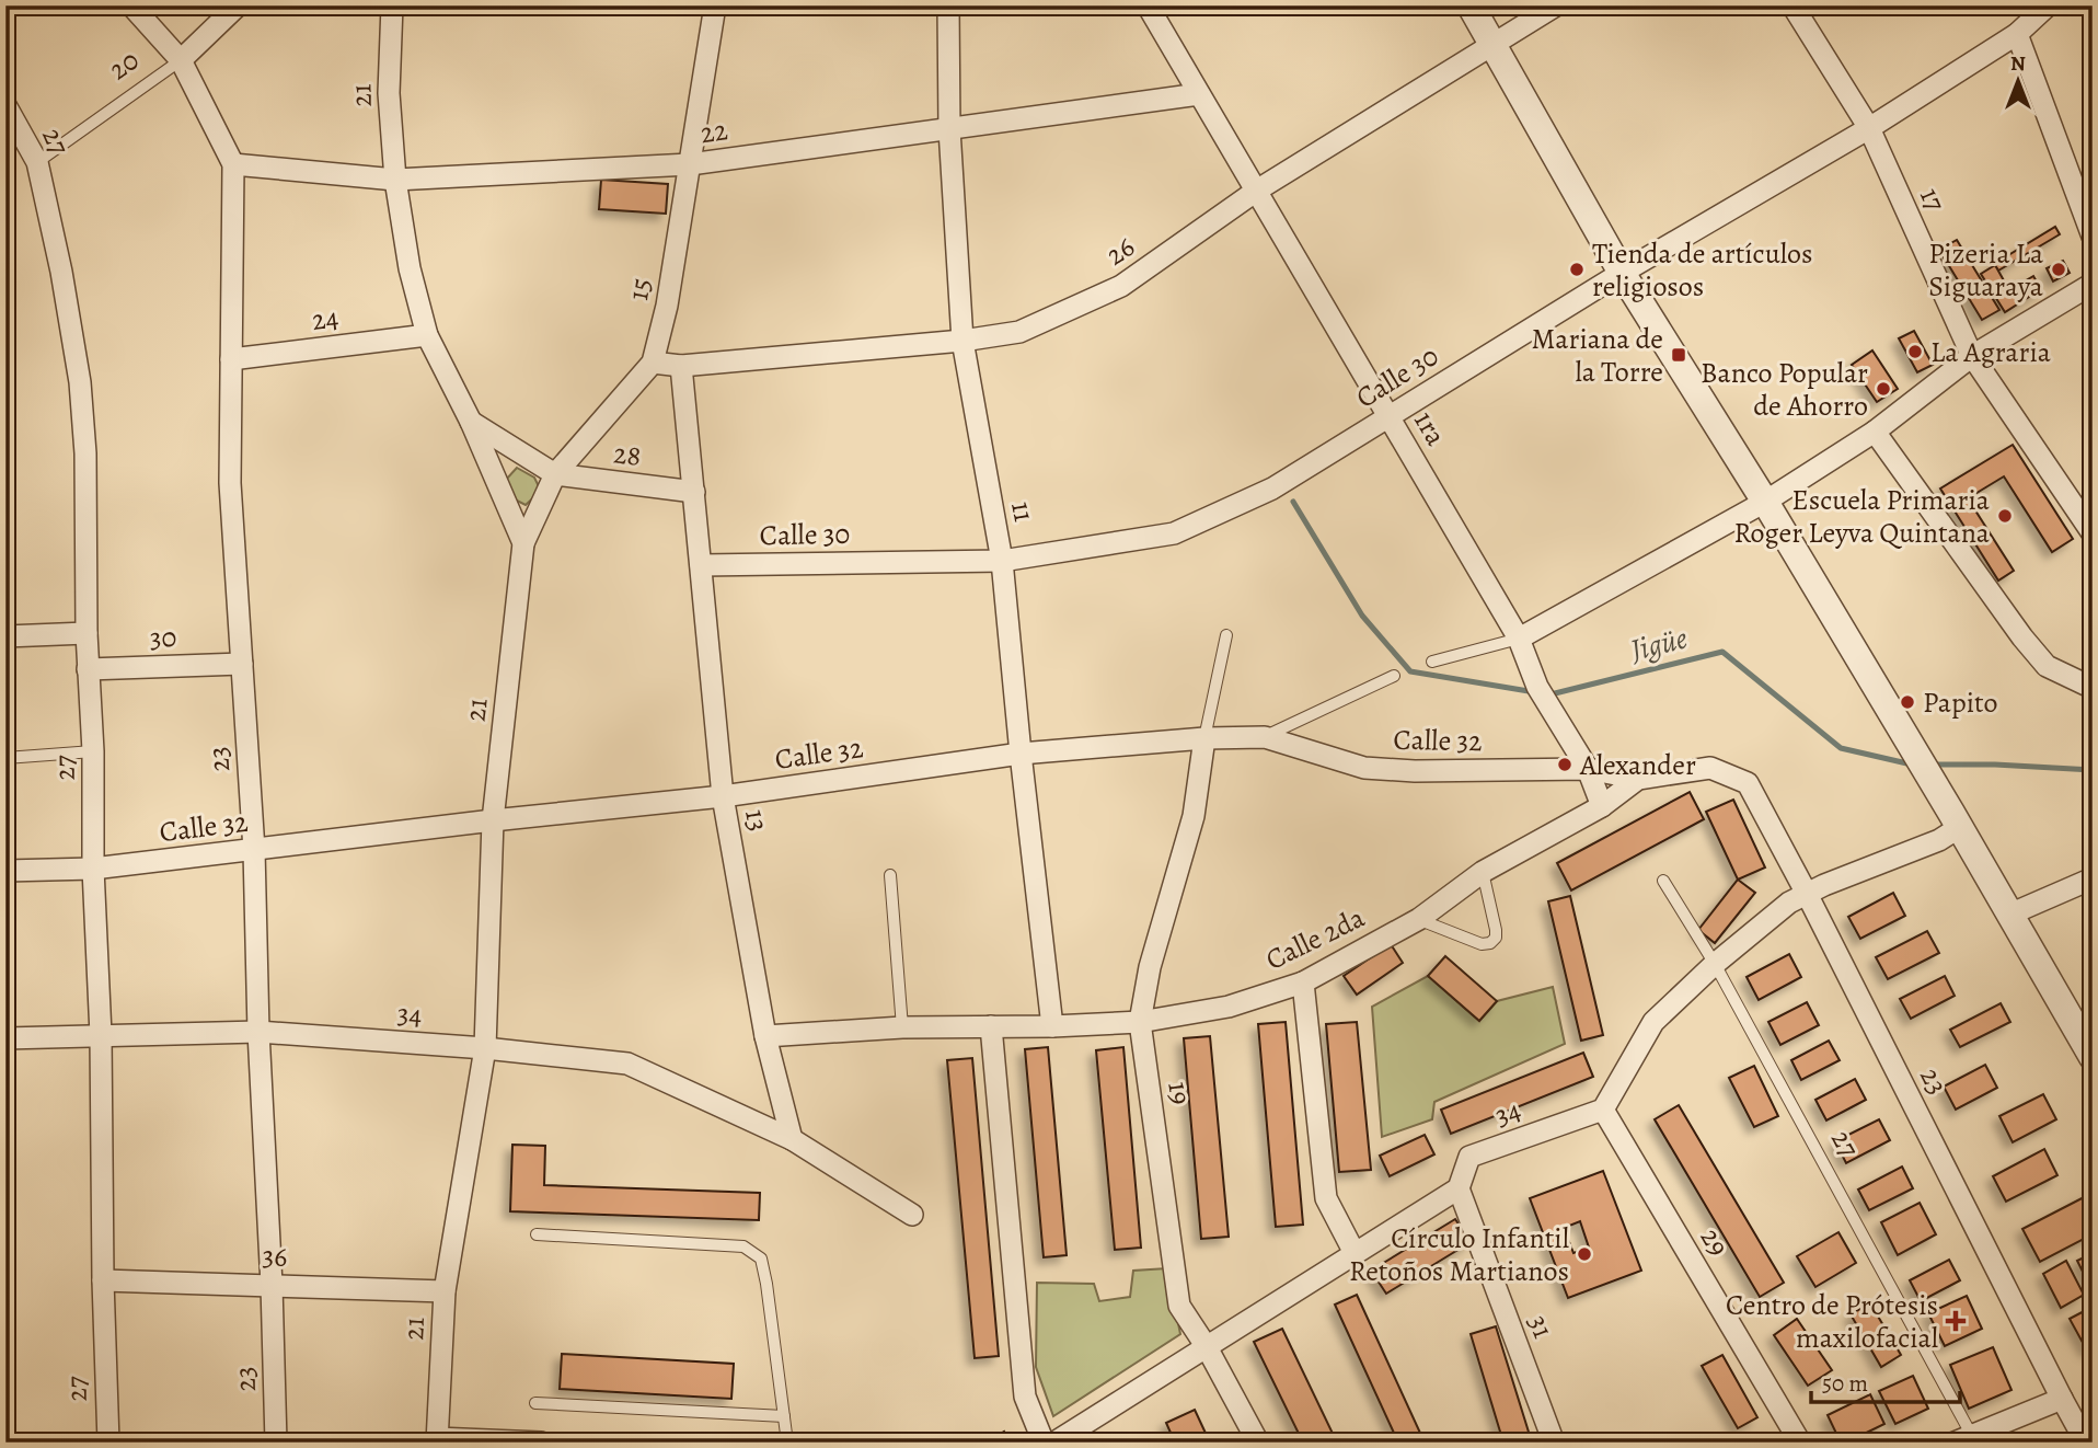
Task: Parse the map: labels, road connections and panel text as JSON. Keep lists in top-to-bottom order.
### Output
{
  "streets": {
    "street": [
      "20",
      "21",
      "22",
      "27",
      "17",
      "26",
      "15",
      "24",
      "Calle 30",
      "1ra",
      "28",
      "11",
      "30",
      "Calle 32",
      "23",
      "13",
      "Calle 2da",
      "34",
      "19",
      "29",
      "36",
      "31"
    ]
  },
  "crossings": [
    ["20", "27"],
    ["21", "22"],
    ["21", "15"],
    ["21", "24"],
    ["21", "Calle 32"],
    ["21", "34"],
    ["21", "36"],
    ["22", "15"],
    ["22", "1ra"],
    ["22", "11"],
    ["22", "23"],
    ["27", "30"],
    ["27", "Calle 32"],
    ["27", "34"],
    ["27", "36"],
    ["17", "Calle 30"],
    ["26", "15"],
    ["26", "1ra"],
    ["26", "11"],
    ["26", "13"],
    ["15", "28"],
    ["24", "23"],
    ["Calle 30", "1ra"],
    ["Calle 30", "11"],
    ["Calle 30", "13"],
    ["1ra", "Calle 32"],
    ["1ra", "Calle 2da"],
    ["28", "13"],
    ["11", "Calle 32"],
    ["11", "Calle 2da"],
    ["30", "23"],
    ["Calle 32", "23"],
    ["Calle 32", "13"],
    ["Calle 32", "Calle 2da"],
    ["Calle 32", "19"],
    ["23", "Calle 2da"],
    ["23", "34"],
    ["23", "36"],
    ["13", "34"],
    ["Calle 2da", "19"],
    ["34", "29"],
    ["34", "31"]
  ],
  "water": ["Jigüe"],
  "places": {
    "other": [
      "Tienda de artículos religiosos",
      "Pizeria La Siguaraya",
      "La Agraria",
      "Banco Popular de Ahorro",
      "Escuela Primaria Roger Leyva Quintana",
      "Papito",
      "Alexander",
      "Círculo Infantil Retoños Martianos"
    ],
    "transit": ["Mariana de la Torre"],
    "health": ["Centro de Prótesis maxilofacial"]
  },
  "scale_bar": "50 m",
  "north": "top"
}
